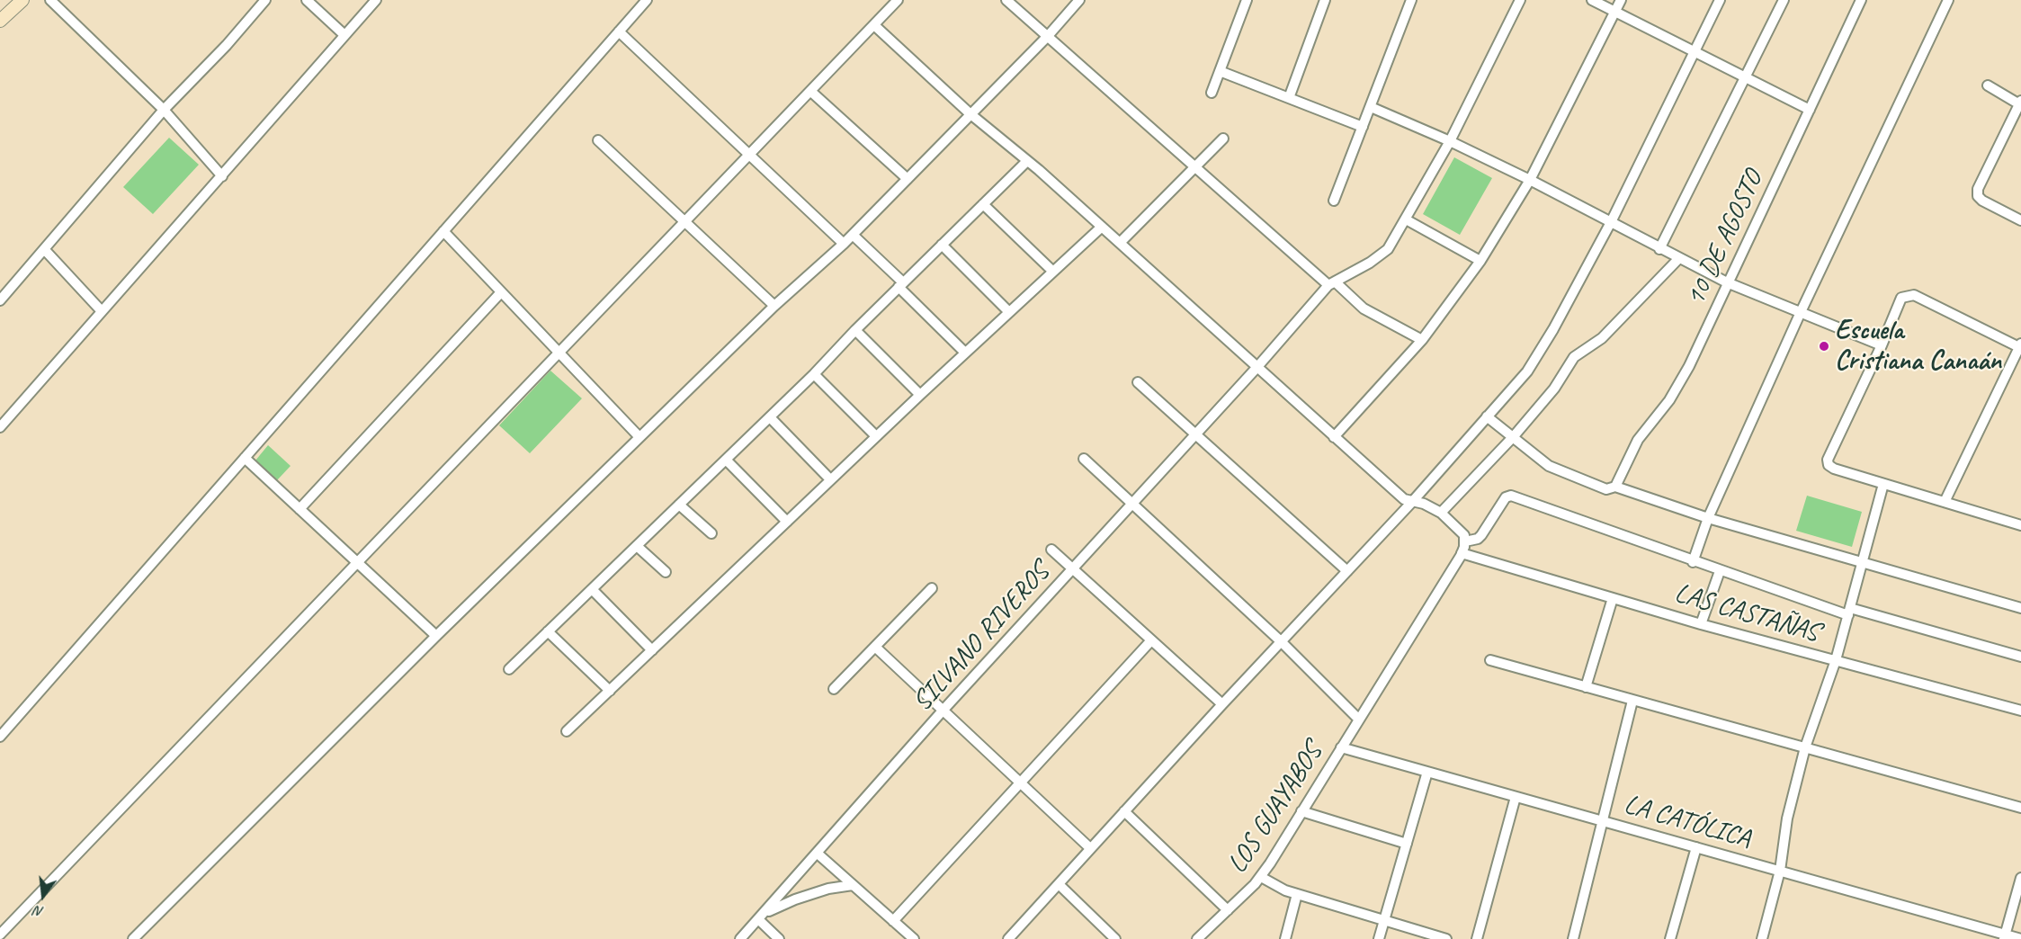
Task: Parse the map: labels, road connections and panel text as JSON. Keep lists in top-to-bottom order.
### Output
{
  "streets": {
    "street": [
      "10 DE AGOSTO",
      "LAS CASTAÑAS",
      "SILVANO RIVEROS",
      "LOS GUAYABOS",
      "LA CATÓLICA"
    ]
  },
  "crossings": [
    ["LAS CASTAÑAS", "LOS GUAYABOS"],
    ["LOS GUAYABOS", "LA CATÓLICA"]
  ],
  "places": ["Escuela Cristiana Canaán"],
  "north": "bottom"
}
